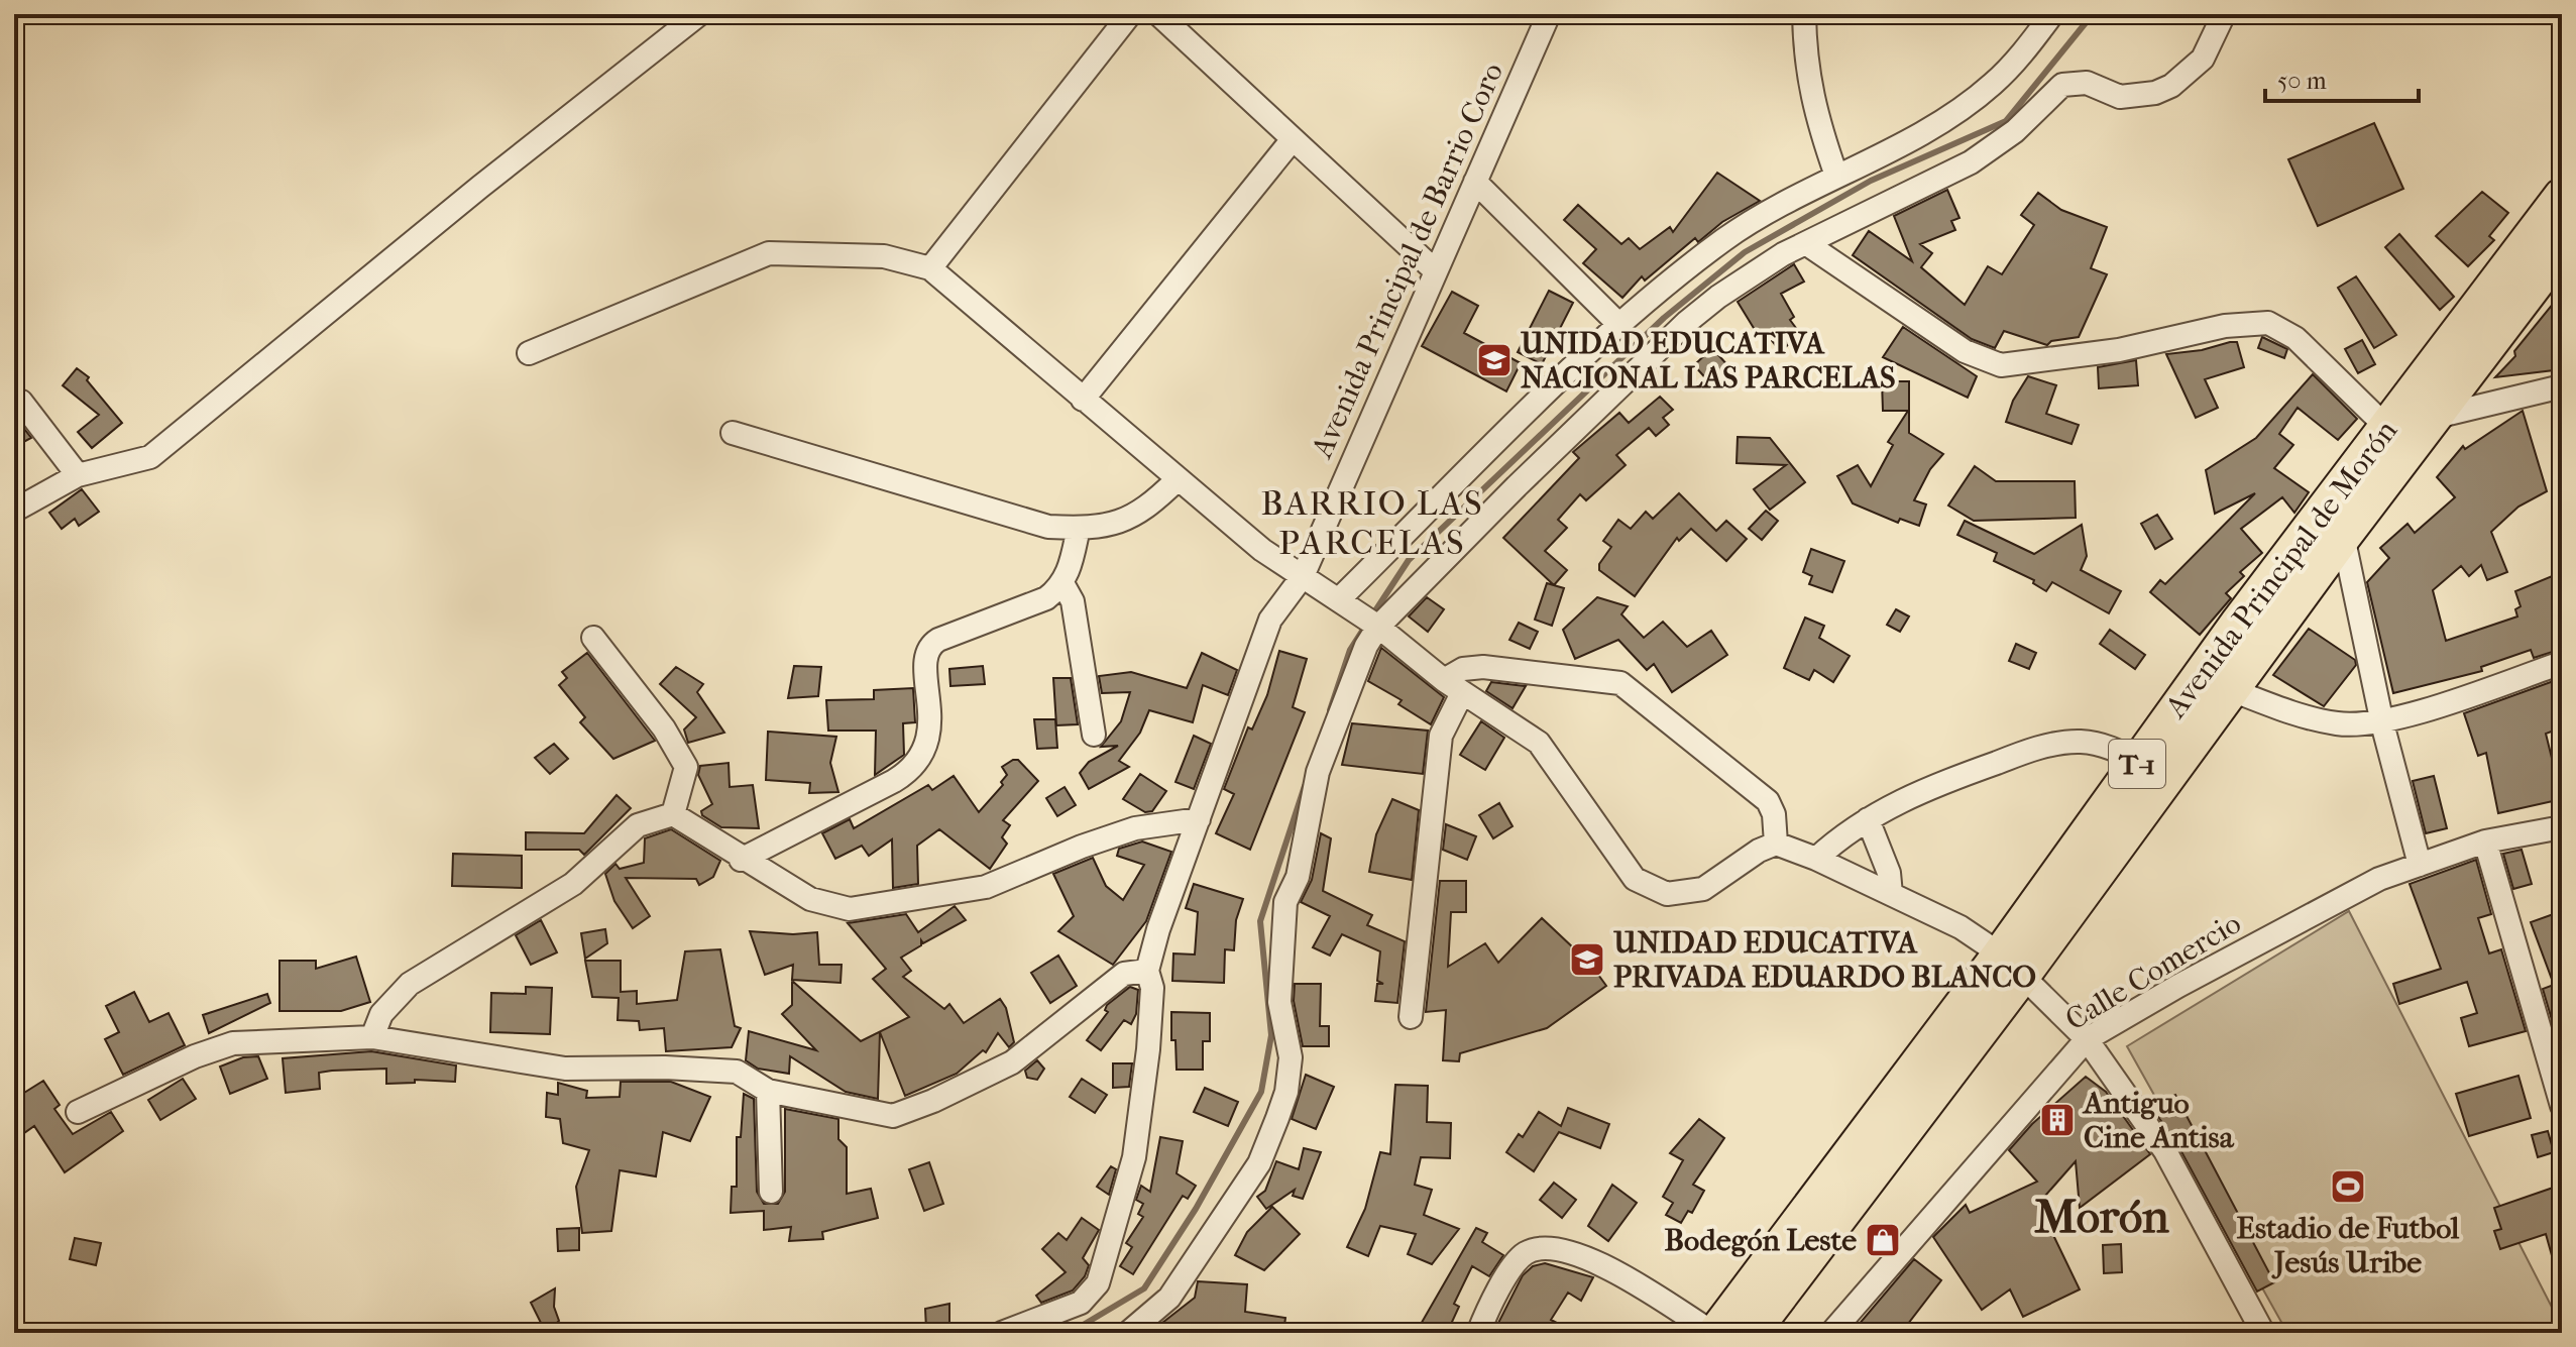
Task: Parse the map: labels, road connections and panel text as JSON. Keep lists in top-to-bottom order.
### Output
{
  "streets": {
    "main road": ["Avenida Principal de Morón", "T-1"],
    "street": ["Avenida Principal de Barrio Coro", "Calle Comercio"]
  },
  "districts": ["BARRIO LAS PARCELAS", "Morón"],
  "places": {
    "school or university": ["UNIDAD EDUCATIVA NACIONAL LAS PARCELAS", "UNIDAD EDUCATIVA PRIVADA EDUARDO BLANCO"],
    "building": ["Antiguo Cine Antisa"],
    "sports": ["Estadio de Futbol Jesús Uribe"],
    "shop": ["Bodegón Leste"]
  },
  "scale_bar": "50 m"
}
